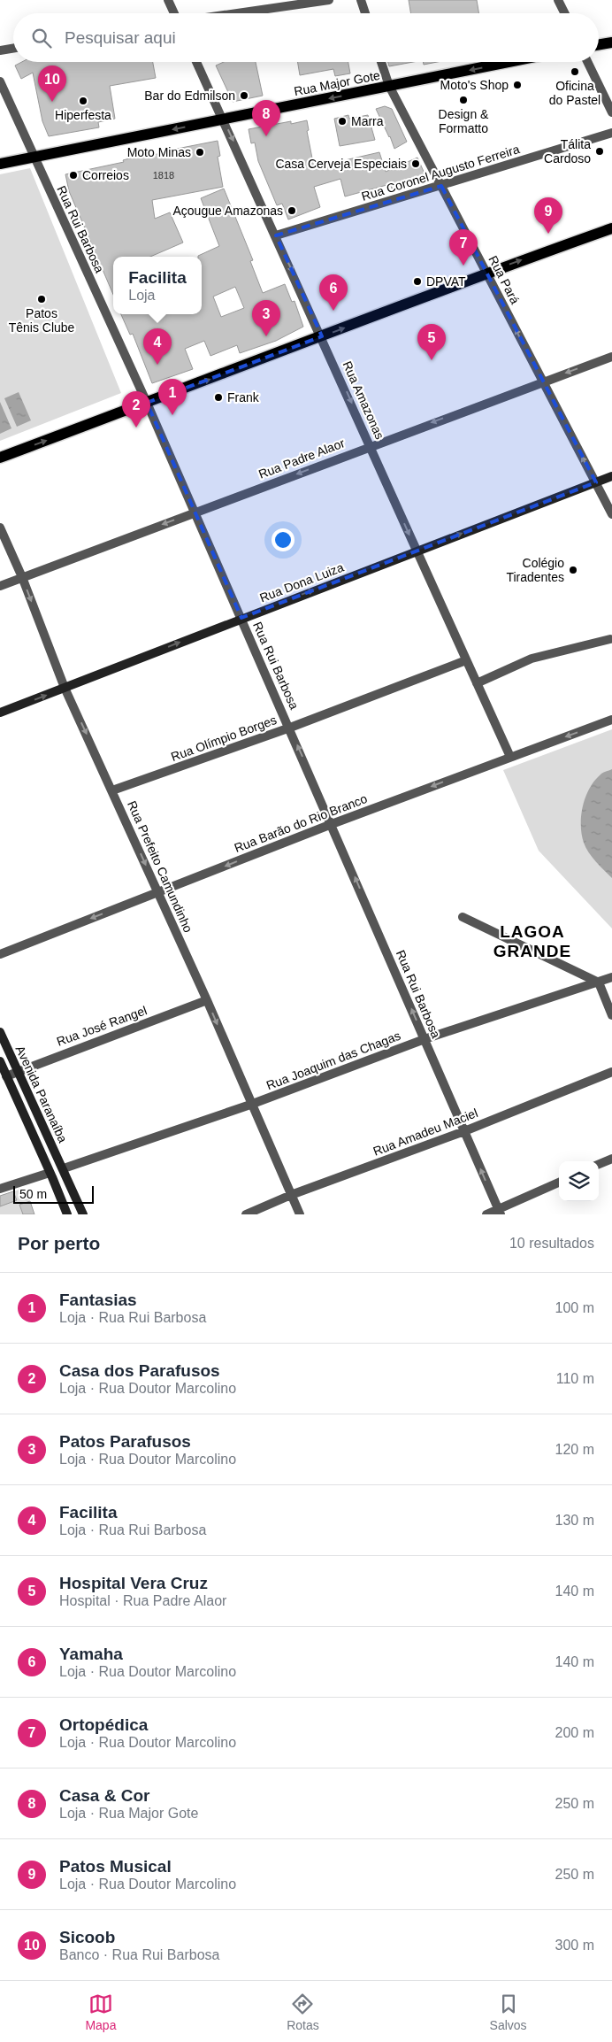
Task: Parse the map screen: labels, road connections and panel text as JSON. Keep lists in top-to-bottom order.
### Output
{
  "streets": {
    "main road": ["Rua Major Gote"],
    "street": [
      "Rua Coronel Augusto Ferreira",
      "Rua Rui Barbosa",
      "Rua Pará",
      "Rua Amazonas",
      "Rua Padre Alaor",
      "Rua Dona Luiza",
      "Rua Olímpio Borges",
      "Rua Barão do Rio Branco",
      "Rua Prefeito Camundinho",
      "Rua José Rangel",
      "Rua Joaquim das Chagas",
      "Avenida Paranaíba",
      "Rua Amadeu Maciel"
    ]
  },
  "crossings": [
    ["Rua Major Gote", "Rua Rui Barbosa"],
    ["Rua Major Gote", "Rua Pará"],
    ["Rua Major Gote", "Rua Amazonas"],
    ["Rua Coronel Augusto Ferreira", "Rua Pará"],
    ["Rua Coronel Augusto Ferreira", "Rua Amazonas"],
    ["Rua Rui Barbosa", "Rua Padre Alaor"],
    ["Rua Rui Barbosa", "Rua Dona Luiza"],
    ["Rua Rui Barbosa", "Rua Olímpio Borges"],
    ["Rua Rui Barbosa", "Rua Barão do Rio Branco"],
    ["Rua Rui Barbosa", "Rua Joaquim das Chagas"],
    ["Rua Rui Barbosa", "Rua Amadeu Maciel"],
    ["Rua Pará", "Rua Padre Alaor"],
    ["Rua Pará", "Rua Dona Luiza"],
    ["Rua Amazonas", "Rua Padre Alaor"],
    ["Rua Amazonas", "Rua Dona Luiza"],
    ["Rua Amazonas", "Rua Olímpio Borges"],
    ["Rua Amazonas", "Rua Barão do Rio Branco"],
    ["Rua Padre Alaor", "Rua Prefeito Camundinho"],
    ["Rua Dona Luiza", "Rua Prefeito Camundinho"],
    ["Rua Olímpio Borges", "Rua Prefeito Camundinho"],
    ["Rua Barão do Rio Branco", "Rua Prefeito Camundinho"],
    ["Rua Prefeito Camundinho", "Rua José Rangel"],
    ["Rua Prefeito Camundinho", "Rua Joaquim das Chagas"],
    ["Rua Prefeito Camundinho", "Rua Amadeu Maciel"],
    ["Rua José Rangel", "Avenida Paranaíba"],
    ["Rua Joaquim das Chagas", "Avenida Paranaíba"]
  ],
  "one_way": [
    "Rua Major Gote",
    "Rua Pará",
    "Rua Amazonas",
    "Rua Padre Alaor",
    "Rua Dona Luiza",
    "Rua Barão do Rio Branco",
    "Rua Prefeito Camundinho"
  ],
  "districts": ["LAGOA GRANDE"],
  "places": [
    "Oficina do Pastel",
    "Moto's Shop",
    "Bar do Edmilson",
    "Design & Formatto",
    "Hiperfesta",
    "Marra",
    "Tálita Cardoso",
    "Moto Minas",
    "Casa Cerveja Especiais",
    "Correios",
    "Açougue Amazonas",
    "DPVAT",
    "Patos Tênis Clube",
    "Frank",
    "Colégio Tiradentes"
  ],
  "house_numbers": ["1818"],
  "scale_bar": "50 m",
  "page": {
    "search": "Pesquisar aqui",
    "pins": [
      "10",
      "8",
      "9",
      "7",
      "6",
      "3",
      "5",
      "4",
      "1",
      "2"
    ],
    "popup": ["Facilita", "Loja"],
    "scale": "50 m",
    "heading": ["Por perto", "10 resultados"],
    "list": [
      {
        "mark": "1",
        "name": "Fantasias",
        "note": "Loja · Rua Rui Barbosa",
        "value": "100 m"
      },
      {
        "mark": "2",
        "name": "Casa dos Parafusos",
        "note": "Loja · Rua Doutor Marcolino",
        "value": "110 m"
      },
      {
        "mark": "3",
        "name": "Patos Parafusos",
        "note": "Loja · Rua Doutor Marcolino",
        "value": "120 m"
      },
      {
        "mark": "4",
        "name": "Facilita",
        "note": "Loja · Rua Rui Barbosa",
        "value": "130 m"
      },
      {
        "mark": "5",
        "name": "Hospital Vera Cruz",
        "note": "Hospital · Rua Padre Alaor",
        "value": "140 m"
      },
      {
        "mark": "6",
        "name": "Yamaha",
        "note": "Loja · Rua Doutor Marcolino",
        "value": "140 m"
      },
      {
        "mark": "7",
        "name": "Ortopédica",
        "note": "Loja · Rua Doutor Marcolino",
        "value": "200 m"
      },
      {
        "mark": "8",
        "name": "Casa & Cor",
        "note": "Loja · Rua Major Gote",
        "value": "250 m"
      },
      {
        "mark": "9",
        "name": "Patos Musical",
        "note": "Loja · Rua Doutor Marcolino",
        "value": "250 m"
      },
      {
        "mark": "10",
        "name": "Sicoob",
        "note": "Banco · Rua Rui Barbosa",
        "value": "300 m"
      }
    ],
    "nav": ["Mapa", "Rotas", "Salvos"]
  }
}
